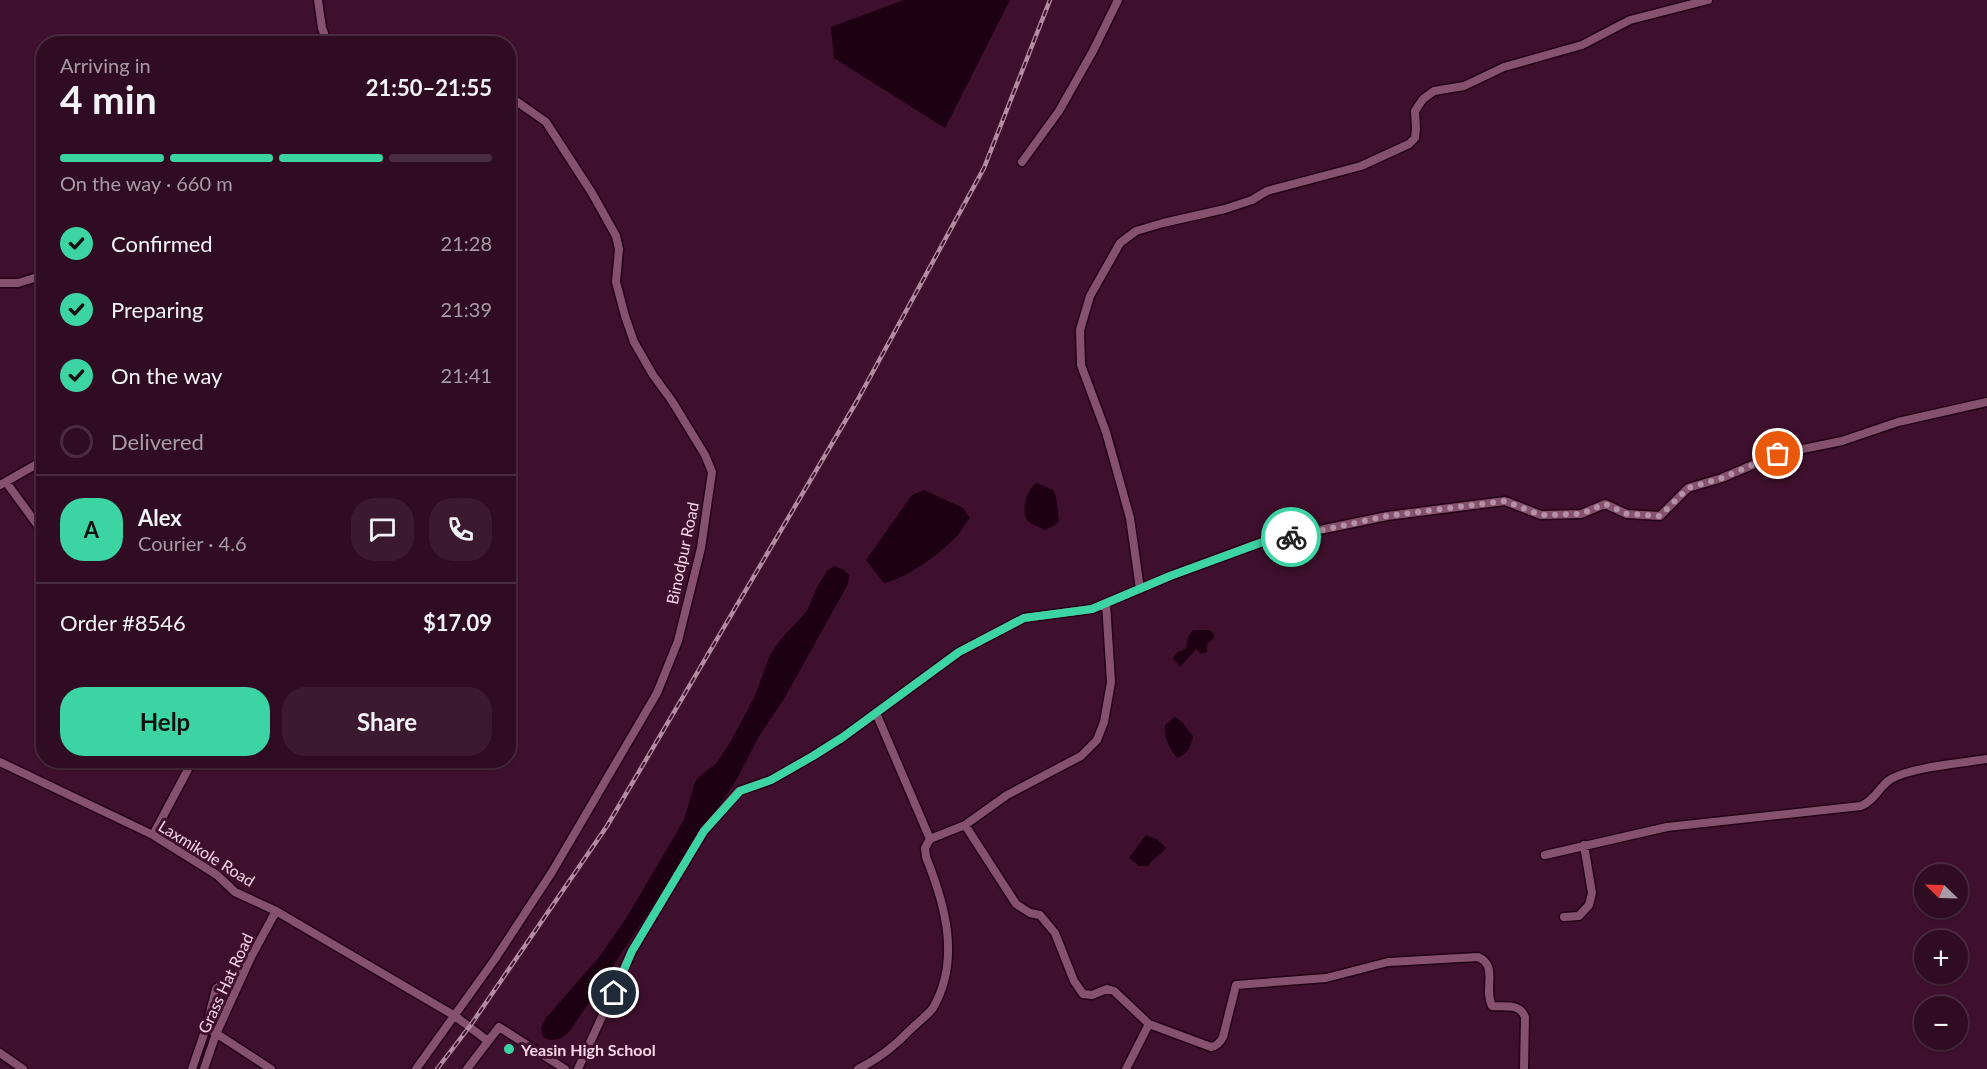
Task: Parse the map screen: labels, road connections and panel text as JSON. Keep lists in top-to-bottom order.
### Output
{
  "streets": {
    "street": ["Binodpur Road", "Laxmikole Road", "Grass Hat Road"]
  },
  "crossings": [
    ["Binodpur Road", "Laxmikole Road"],
    ["Laxmikole Road", "Grass Hat Road"]
  ],
  "places": ["Yeasin High School"],
  "north": "top left",
  "page": {
    "heading": ["4 min", "Arriving in", "21:50–21:55"],
    "panel": [
      "Alex",
      "Courier · 4.6",
      "Order #8546",
      "$17.09"
    ],
    "bar": "On the way · 660 m",
    "list": [
      ["Confirmed", "21:28"],
      ["Preparing", "21:39"],
      ["On the way", "21:41"],
      "Delivered"
    ],
    "round": "A",
    "buttons": ["Help", "Share"],
    "map_buttons": ["+", "−"]
  }
}
